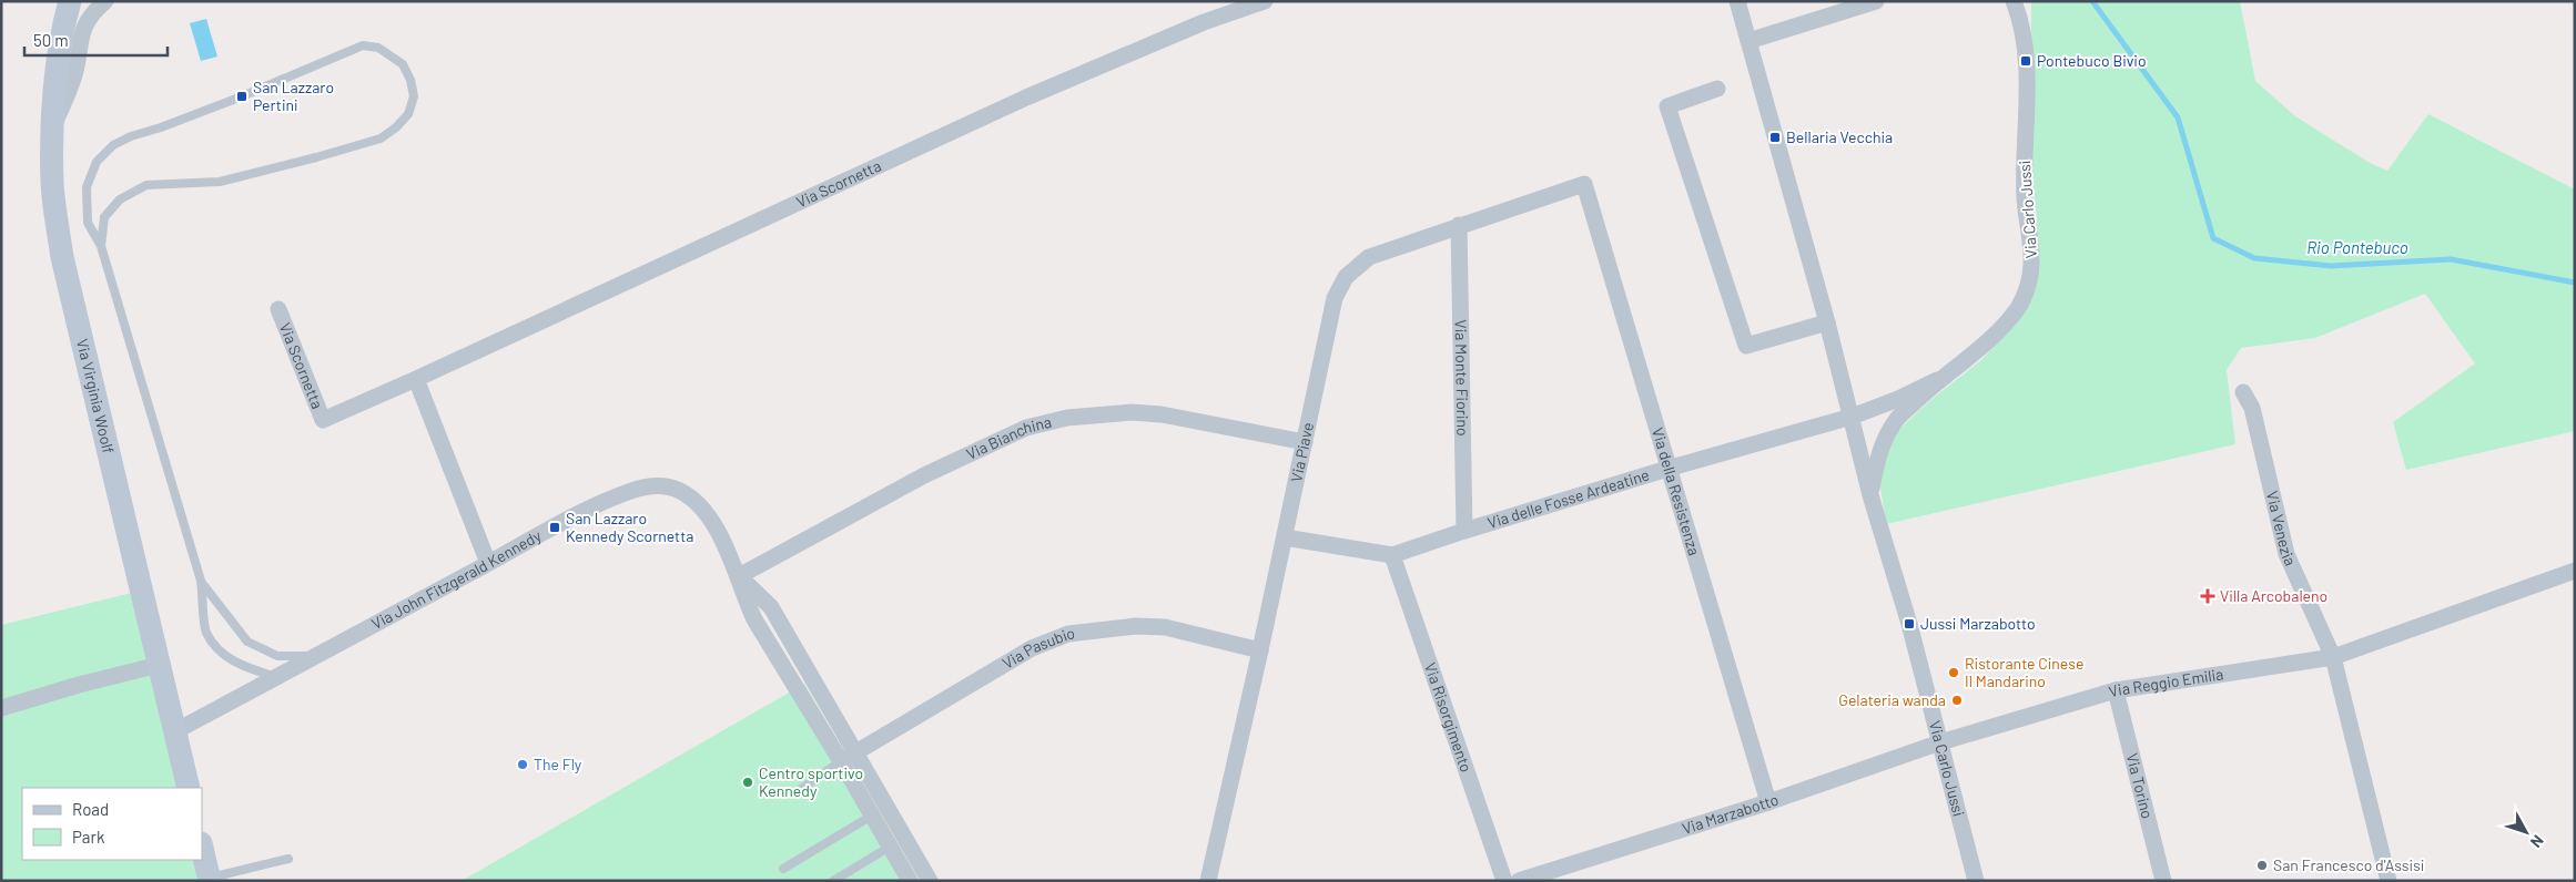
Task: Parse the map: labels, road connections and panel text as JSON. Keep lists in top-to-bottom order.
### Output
{
  "streets": {
    "street": [
      "Via Scornetta",
      "Via Carlo Jussi",
      "Via Monte Fiorino",
      "Via Virginia Woolf",
      "Via Bianchina",
      "Via Piave",
      "Via della Resistenza",
      "Via delle Fosse Ardeatine",
      "Via Venezia",
      "Via John Fitzgerald Kennedy",
      "Via Pasubio",
      "Via Reggio Emilia",
      "Via Risorgimento",
      "Via Torino",
      "Via Marzabotto"
    ]
  },
  "crossings": [
    ["Via Carlo Jussi", "Via delle Fosse Ardeatine"],
    ["Via Carlo Jussi", "Via Reggio Emilia"],
    ["Via Carlo Jussi", "Via Marzabotto"],
    ["Via Monte Fiorino", "Via Piave"],
    ["Via Monte Fiorino", "Via delle Fosse Ardeatine"],
    ["Via Virginia Woolf", "Via John Fitzgerald Kennedy"],
    ["Via Bianchina", "Via Piave"],
    ["Via Bianchina", "Via John Fitzgerald Kennedy"],
    ["Via Piave", "Via della Resistenza"],
    ["Via Piave", "Via delle Fosse Ardeatine"],
    ["Via Piave", "Via Pasubio"],
    ["Via della Resistenza", "Via delle Fosse Ardeatine"],
    ["Via della Resistenza", "Via Marzabotto"],
    ["Via delle Fosse Ardeatine", "Via Risorgimento"],
    ["Via Venezia", "Via Reggio Emilia"],
    ["Via John Fitzgerald Kennedy", "Via Pasubio"],
    ["Via Reggio Emilia", "Via Torino"],
    ["Via Reggio Emilia", "Via Marzabotto"]
  ],
  "water": ["Rio Pontebuco"],
  "places": {
    "transit": [
      "Pontebuco Bivio",
      "San Lazzaro Pertini",
      "Bellaria Vecchia",
      "San Lazzaro Kennedy Scornetta",
      "Jussi Marzabotto"
    ],
    "health": ["Villa Arcobaleno"],
    "other": [
      "Ristorante Cinese Il Mandarino",
      "Gelateria wanda",
      "The Fly",
      "Centro sportivo Kennedy",
      "San Francesco d'Assisi"
    ]
  },
  "legend": ["Road", "Park"],
  "scale_bar": "50 m",
  "north": "bottom right"
}
